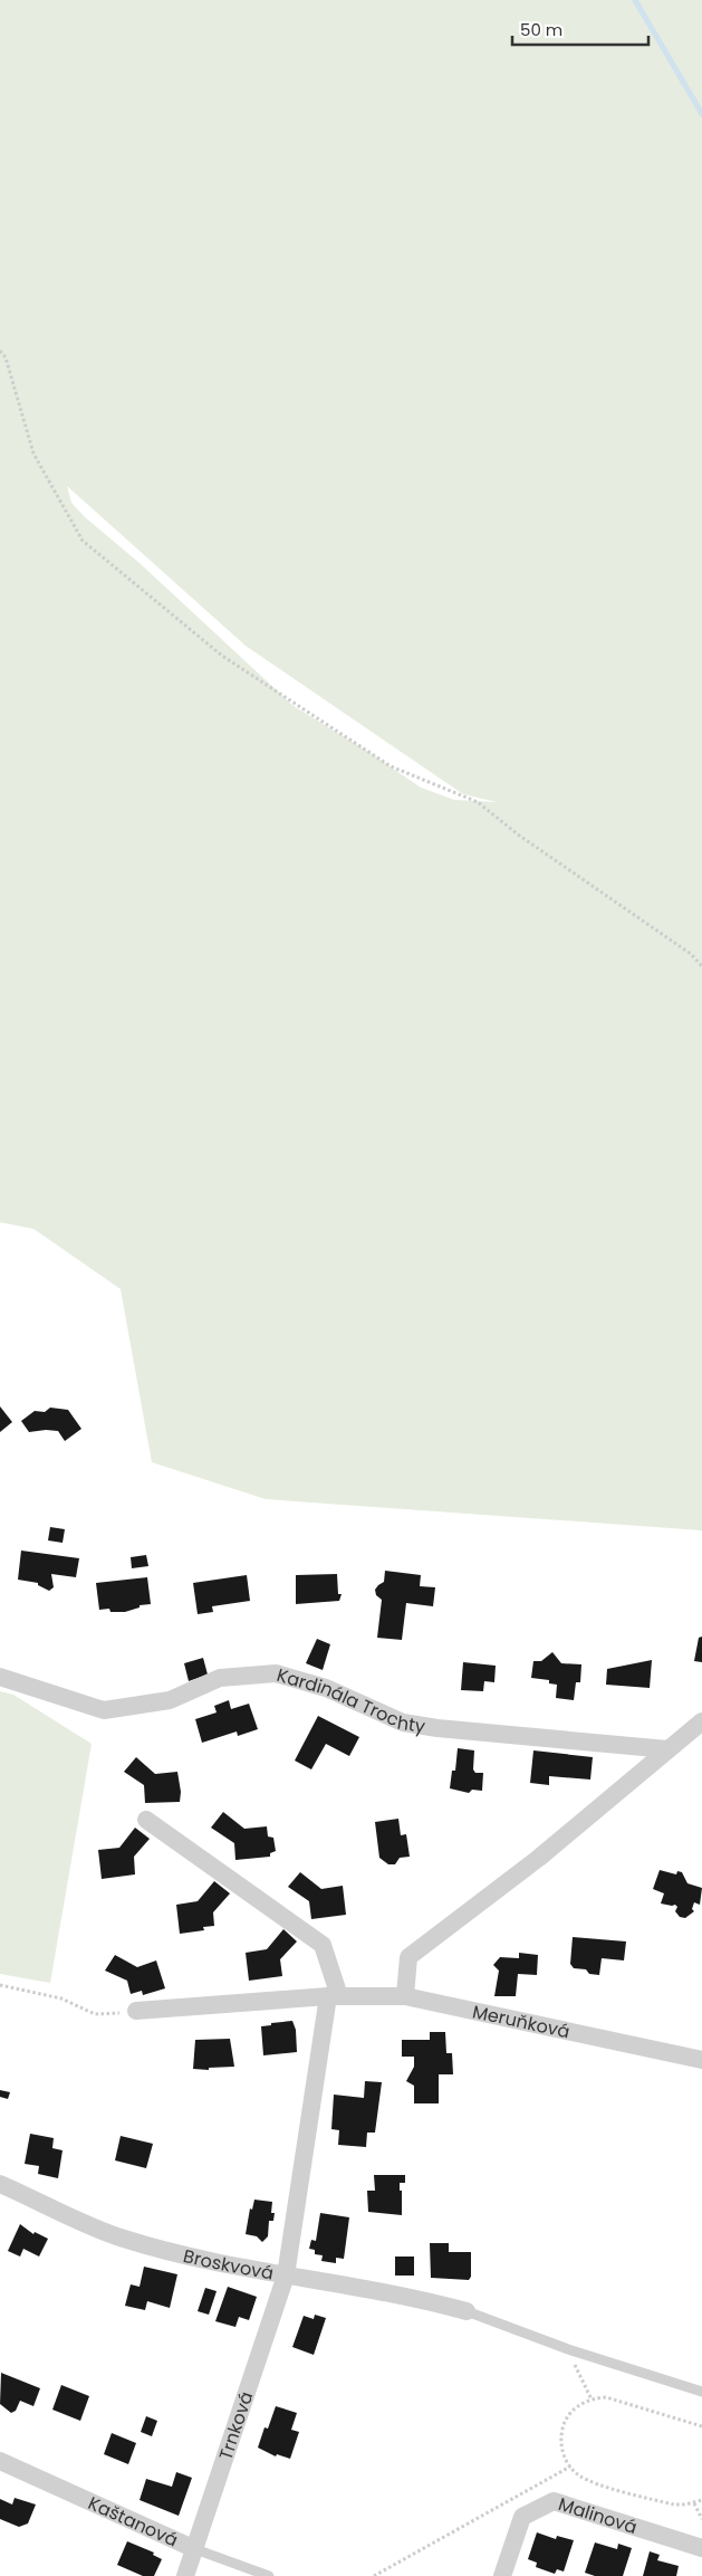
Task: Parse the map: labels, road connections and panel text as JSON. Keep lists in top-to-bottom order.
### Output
{
  "streets": {
    "street": [
      "Kardinála Trochty",
      "Meruňková",
      "Broskvová",
      "Trnková",
      "Malinová",
      "Kaštanová"
    ]
  },
  "crossings": [
    ["Meruňková", "Trnková"],
    ["Broskvová", "Trnková"],
    ["Trnková", "Kaštanová"]
  ],
  "scale_bar": "50 m"
}
